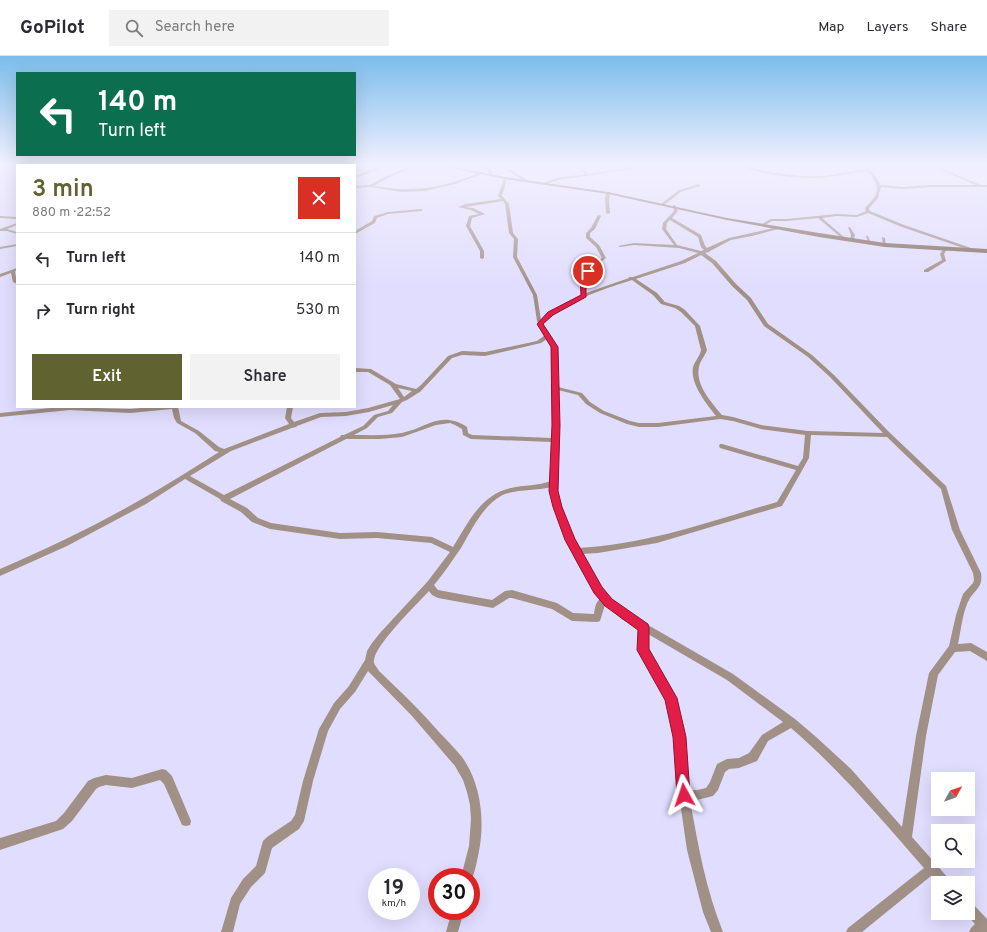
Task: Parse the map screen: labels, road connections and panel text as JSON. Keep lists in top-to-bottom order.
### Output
{
  "north": "top right",
  "page": {
    "header": "GoPilot",
    "search": "Search here",
    "nav": ["Map", "Layers", "Share"],
    "turn": ["140 m", "Turn left"],
    "heading": ["3 min", "880 m · 22:52"],
    "list": [
      {
        "name": "Turn left",
        "value": "140 m"
      },
      {
        "name": "Turn right",
        "value": "530 m"
      }
    ],
    "buttons": ["Exit", "Share"],
    "speed": "19 km/h",
    "limit": "30"
  }
}
